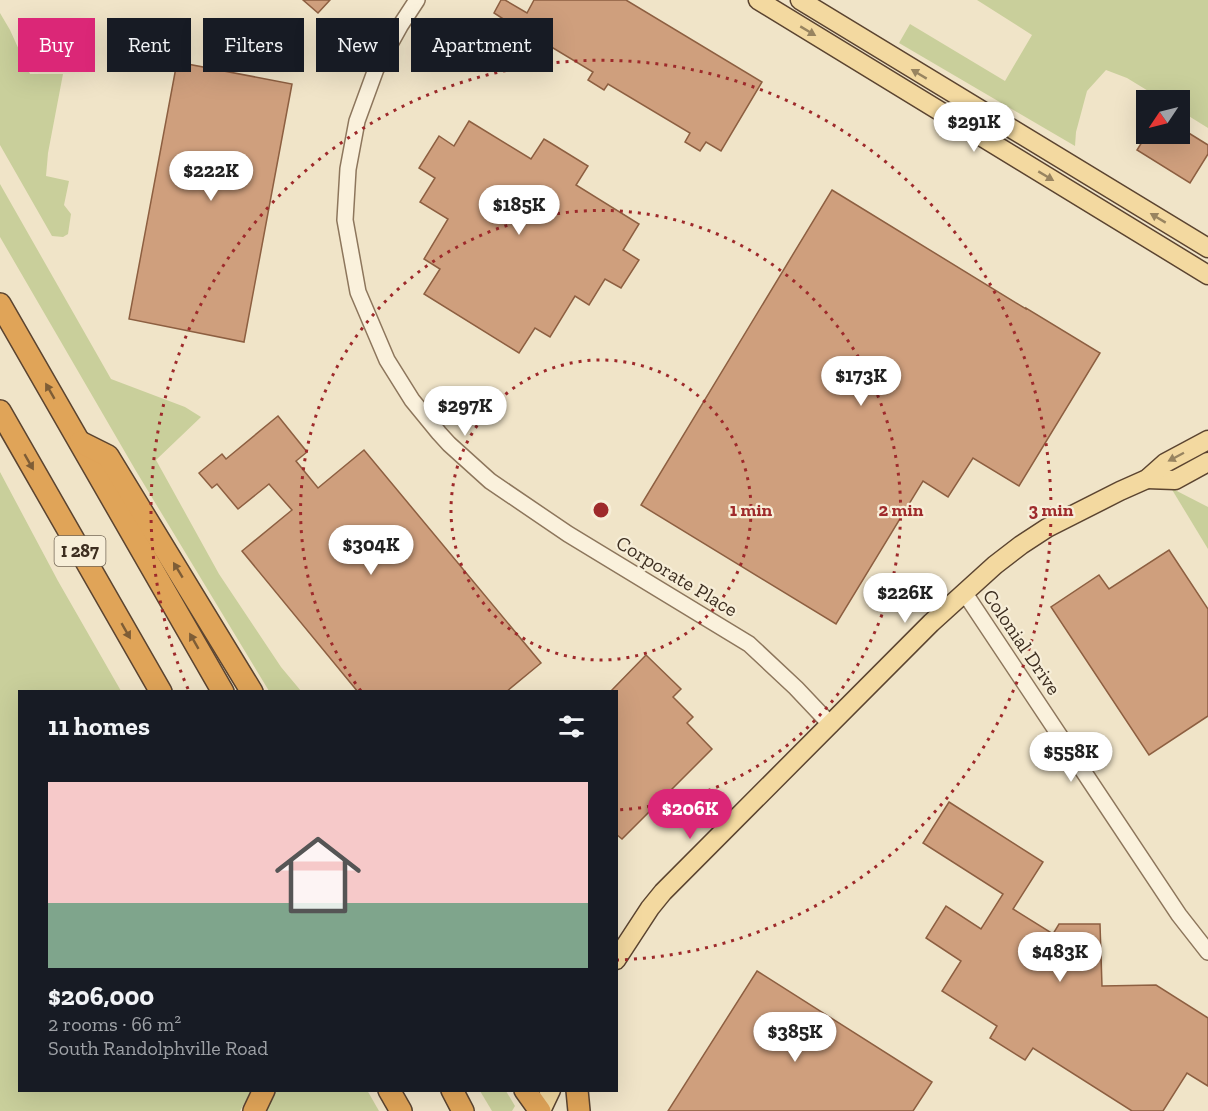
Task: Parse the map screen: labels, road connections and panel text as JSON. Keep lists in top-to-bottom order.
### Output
{
  "streets": {
    "highway": ["I 287"],
    "street": ["Corporate Place", "Colonial Drive"]
  },
  "north": "bottom left",
  "page": {
    "chip": [
      "Buy",
      "Rent",
      "Filters",
      "New",
      "Apartment"
    ],
    "price": [
      "$291K",
      "$222K",
      "$185K",
      "$173K",
      "$297K",
      "$304K",
      "$226K",
      "$558K",
      "$206K",
      "$483K",
      "$385K"
    ],
    "heading": "11 homes",
    "list": [
      {
        "name": "$206,000",
        "note": "2 rooms · 66 m² · South Randolphville Road"
      }
    ]
  },
  "rings": ["1 min", "2 min", "3 min"]
}
